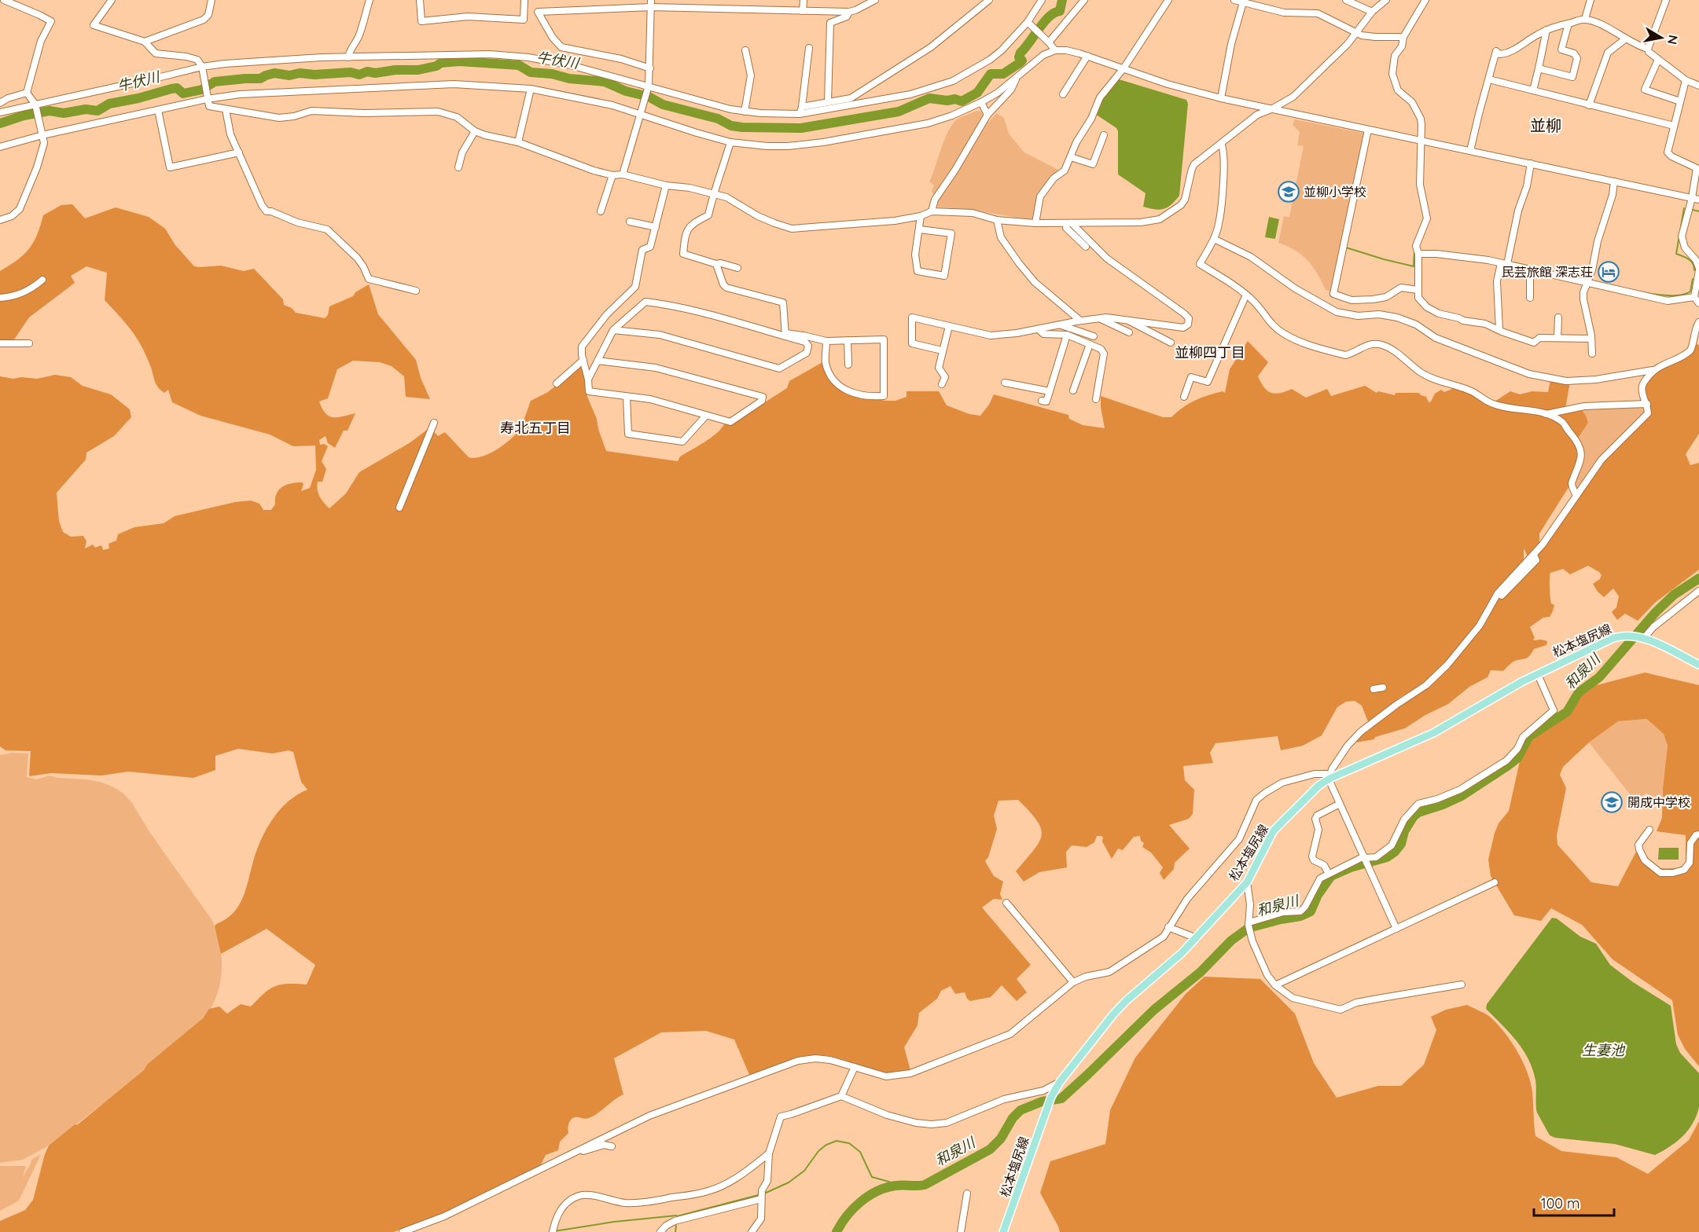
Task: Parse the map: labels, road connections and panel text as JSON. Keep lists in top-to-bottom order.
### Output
{
  "streets": {
    "main road": ["松本塩尻線"]
  },
  "districts": ["並柳", "並柳四丁目", "寿北五丁目"],
  "water": ["牛伏川", "和泉川", "生妻池"],
  "places": {
    "school or university": ["並柳小学校", "開成中学校"],
    "hotel": ["民芸旅館 深志荘"]
  },
  "scale_bar": "100 m",
  "north": "right"
}
